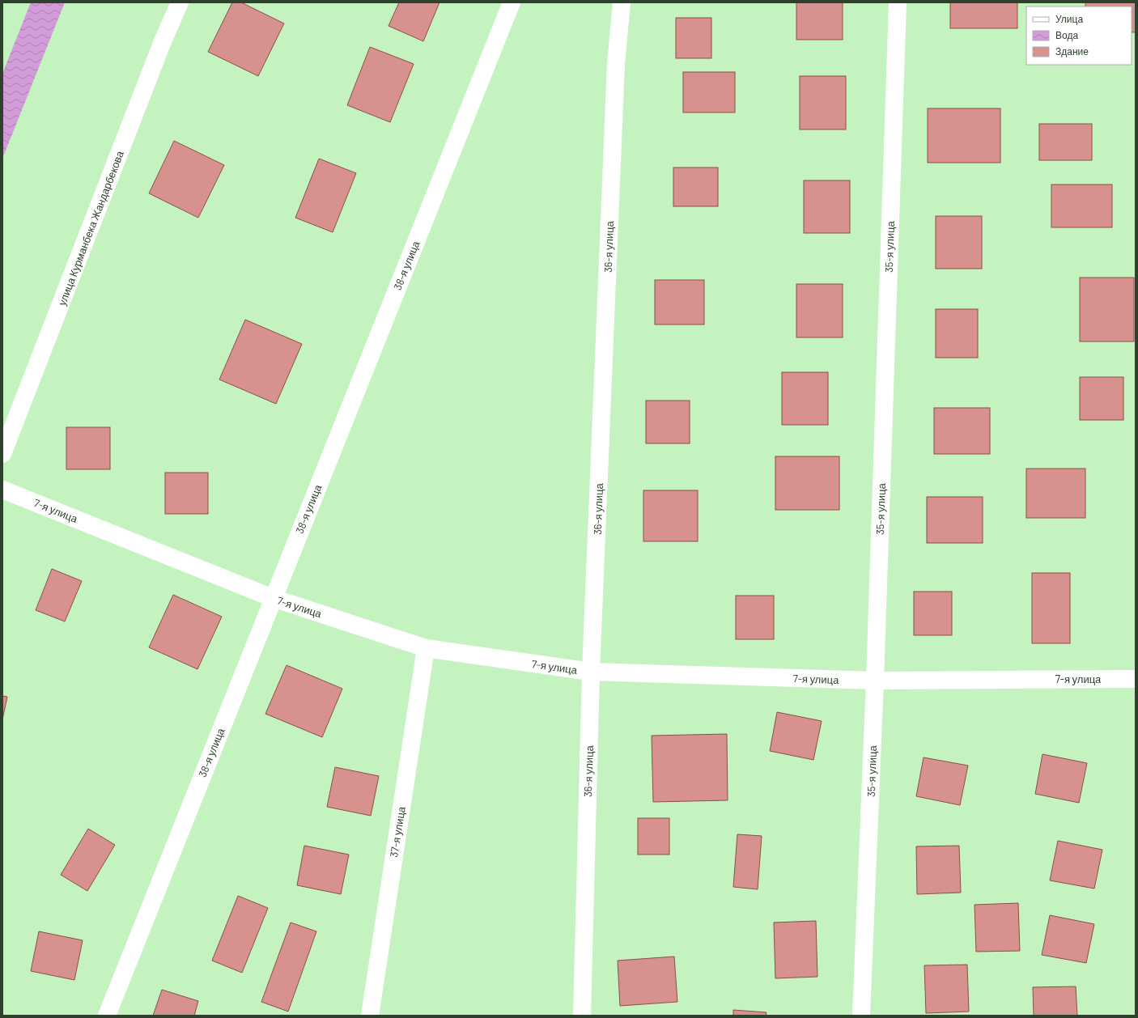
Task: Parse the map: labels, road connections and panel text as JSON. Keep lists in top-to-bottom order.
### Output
{
  "streets": {
    "street": [
      "улица Курманбека Жандарбекова",
      "36-я улица",
      "35-я улица",
      "38-я улица",
      "7-я улица",
      "37-я улица"
    ]
  },
  "crossings": [
    ["36-я улица", "7-я улица"],
    ["35-я улица", "7-я улица"],
    ["38-я улица", "7-я улица"],
    ["7-я улица", "37-я улица"]
  ],
  "legend": ["Улица", "Вода", "Здание"]
}
